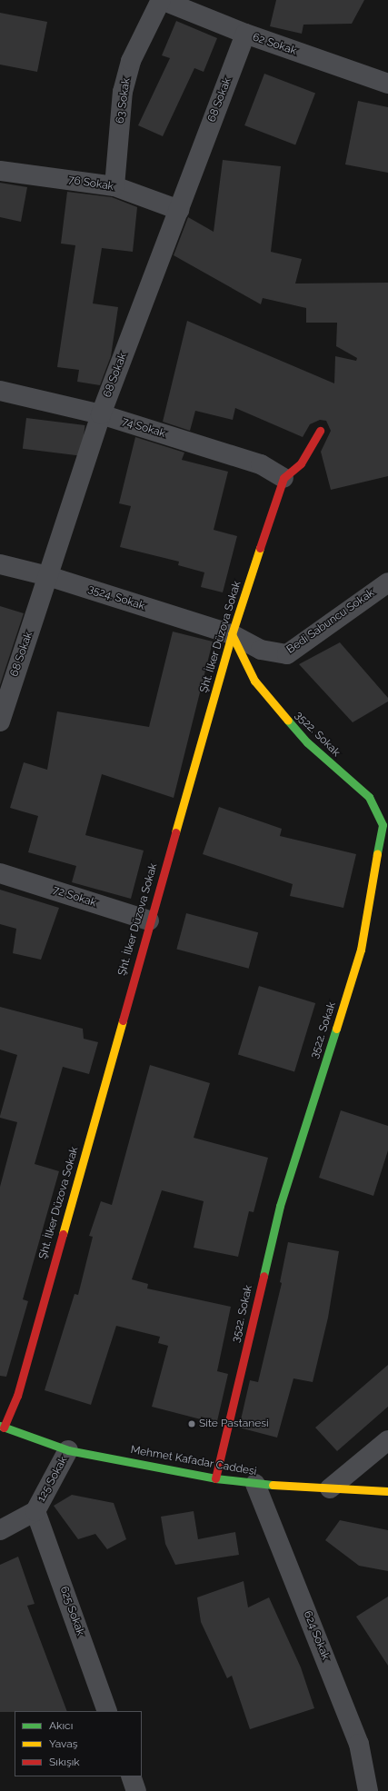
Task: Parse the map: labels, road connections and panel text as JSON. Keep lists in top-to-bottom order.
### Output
{
  "streets": {
    "street": [
      "62 Sokak",
      "68 Sokak",
      "63 Sokak",
      "76 Sokak",
      "74 Sokak",
      "3524. Sokak",
      "Bedi Sabuncu Sokak",
      "Şht. İlker Düzova Sokak",
      "3522. Sokak",
      "72 Sokak",
      "Mehmet Kafadar Caddesi",
      "125 Sokak",
      "625 Sokak",
      "624 Sokak"
    ]
  },
  "crossings": [
    ["62 Sokak", "68 Sokak"],
    ["62 Sokak", "63 Sokak"],
    ["68 Sokak", "76 Sokak"],
    ["68 Sokak", "74 Sokak"],
    ["68 Sokak", "3524. Sokak"],
    ["63 Sokak", "76 Sokak"],
    ["74 Sokak", "Şht. İlker Düzova Sokak"],
    ["3524. Sokak", "Bedi Sabuncu Sokak"],
    ["3524. Sokak", "Şht. İlker Düzova Sokak"],
    ["3524. Sokak", "3522. Sokak"],
    ["Bedi Sabuncu Sokak", "Şht. İlker Düzova Sokak"],
    ["Bedi Sabuncu Sokak", "3522. Sokak"],
    ["Şht. İlker Düzova Sokak", "3522. Sokak"],
    ["Şht. İlker Düzova Sokak", "72 Sokak"],
    ["Şht. İlker Düzova Sokak", "Mehmet Kafadar Caddesi"],
    ["3522. Sokak", "Mehmet Kafadar Caddesi"],
    ["Mehmet Kafadar Caddesi", "125 Sokak"],
    ["Mehmet Kafadar Caddesi", "624 Sokak"],
    ["125 Sokak", "625 Sokak"]
  ],
  "places": ["Site Pastanesi"],
  "legend": ["Akıcı", "Yavaş", "Sıkışık"]
}
